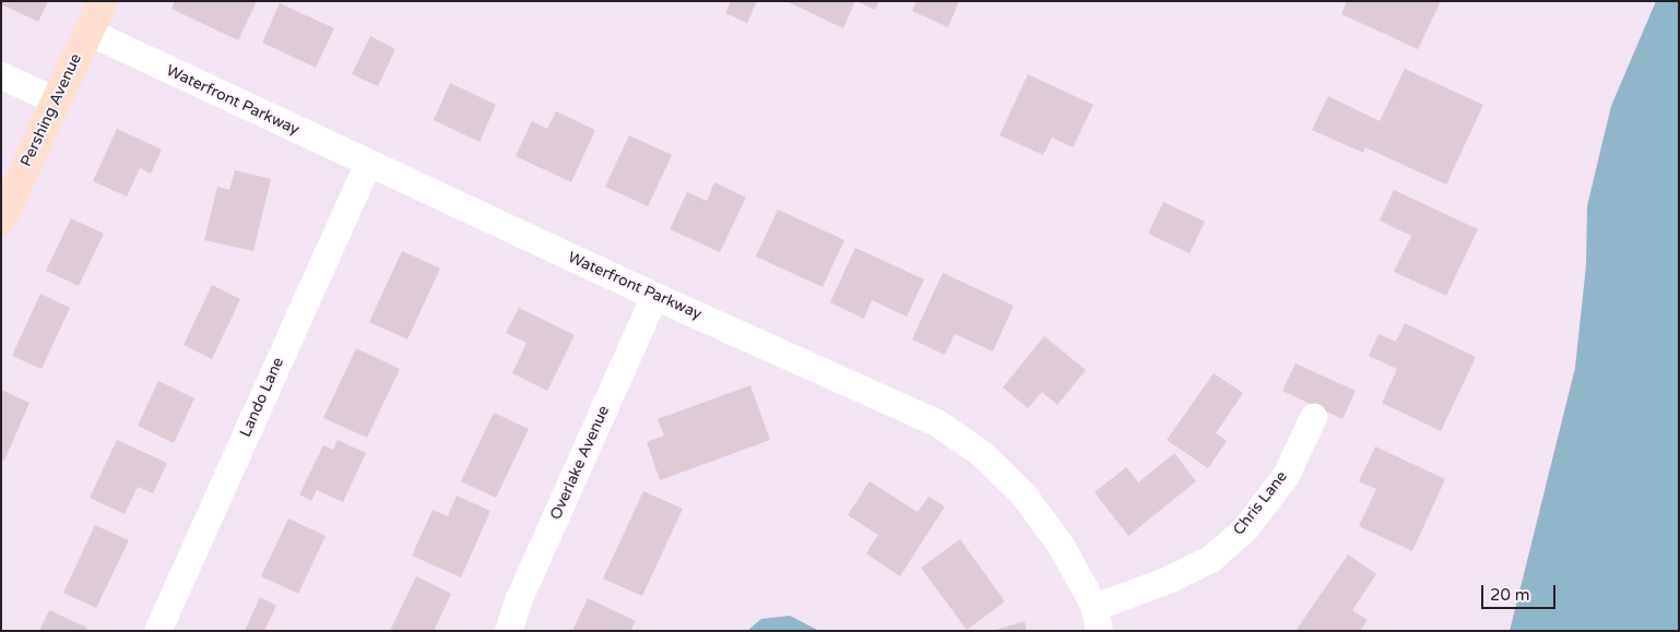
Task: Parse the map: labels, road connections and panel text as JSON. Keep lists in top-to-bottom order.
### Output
{
  "streets": {
    "street": [
      "Waterfront Parkway",
      "Pershing Avenue",
      "Lando Lane",
      "Overlake Avenue",
      "Chris Lane"
    ]
  },
  "crossings": [
    ["Waterfront Parkway", "Pershing Avenue"],
    ["Waterfront Parkway", "Lando Lane"],
    ["Waterfront Parkway", "Overlake Avenue"],
    ["Waterfront Parkway", "Chris Lane"]
  ],
  "scale_bar": "20 m"
}
